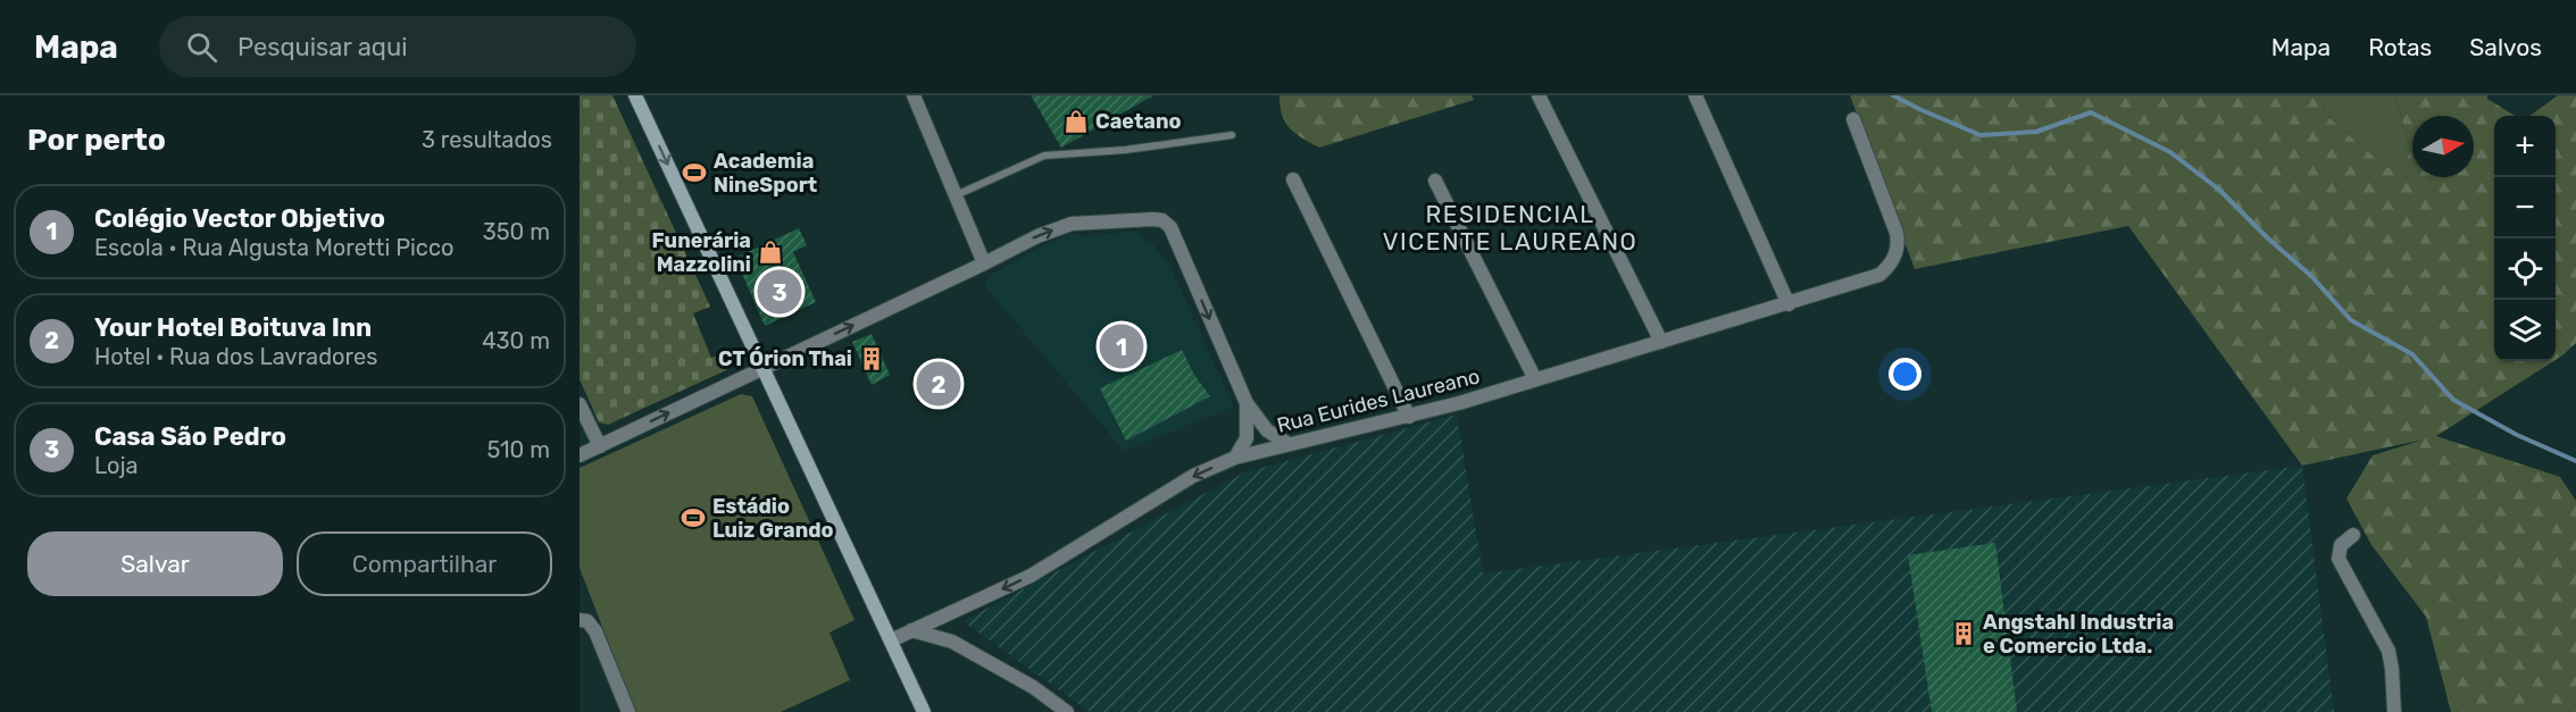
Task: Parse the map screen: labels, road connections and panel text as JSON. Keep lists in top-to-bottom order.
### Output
{
  "streets": {
    "street": ["Rua Eurides Laureano"]
  },
  "districts": ["RESIDENCIAL VICENTE LAUREANO"],
  "places": {
    "shop": ["Caetano", "Funerária Mazzolini"],
    "sports": ["Academia NineSport", "Estádio Luiz Grando"],
    "building": ["CT Órion Thai", "Angstahl Industria e Comercio Ltda."]
  },
  "north": "right",
  "page": {
    "header": "Mapa",
    "search": "Pesquisar aqui",
    "nav": ["Mapa", "Rotas", "Salvos"],
    "heading": ["Por perto", "3 resultados"],
    "map_buttons": ["+", "−"],
    "list": [
      {
        "mark": "1",
        "name": "Colégio Vector Objetivo",
        "note": "Escola · Rua Algusta Moretti Picco",
        "value": "350 m"
      },
      {
        "mark": "2",
        "name": "Your Hotel Boituva Inn",
        "note": "Hotel · Rua dos Lavradores",
        "value": "430 m"
      },
      {
        "mark": "3",
        "name": "Casa São Pedro",
        "note": "Loja",
        "value": "510 m"
      }
    ],
    "pins": ["3", "1", "2"],
    "buttons": ["Salvar", "Compartilhar"]
  }
}
